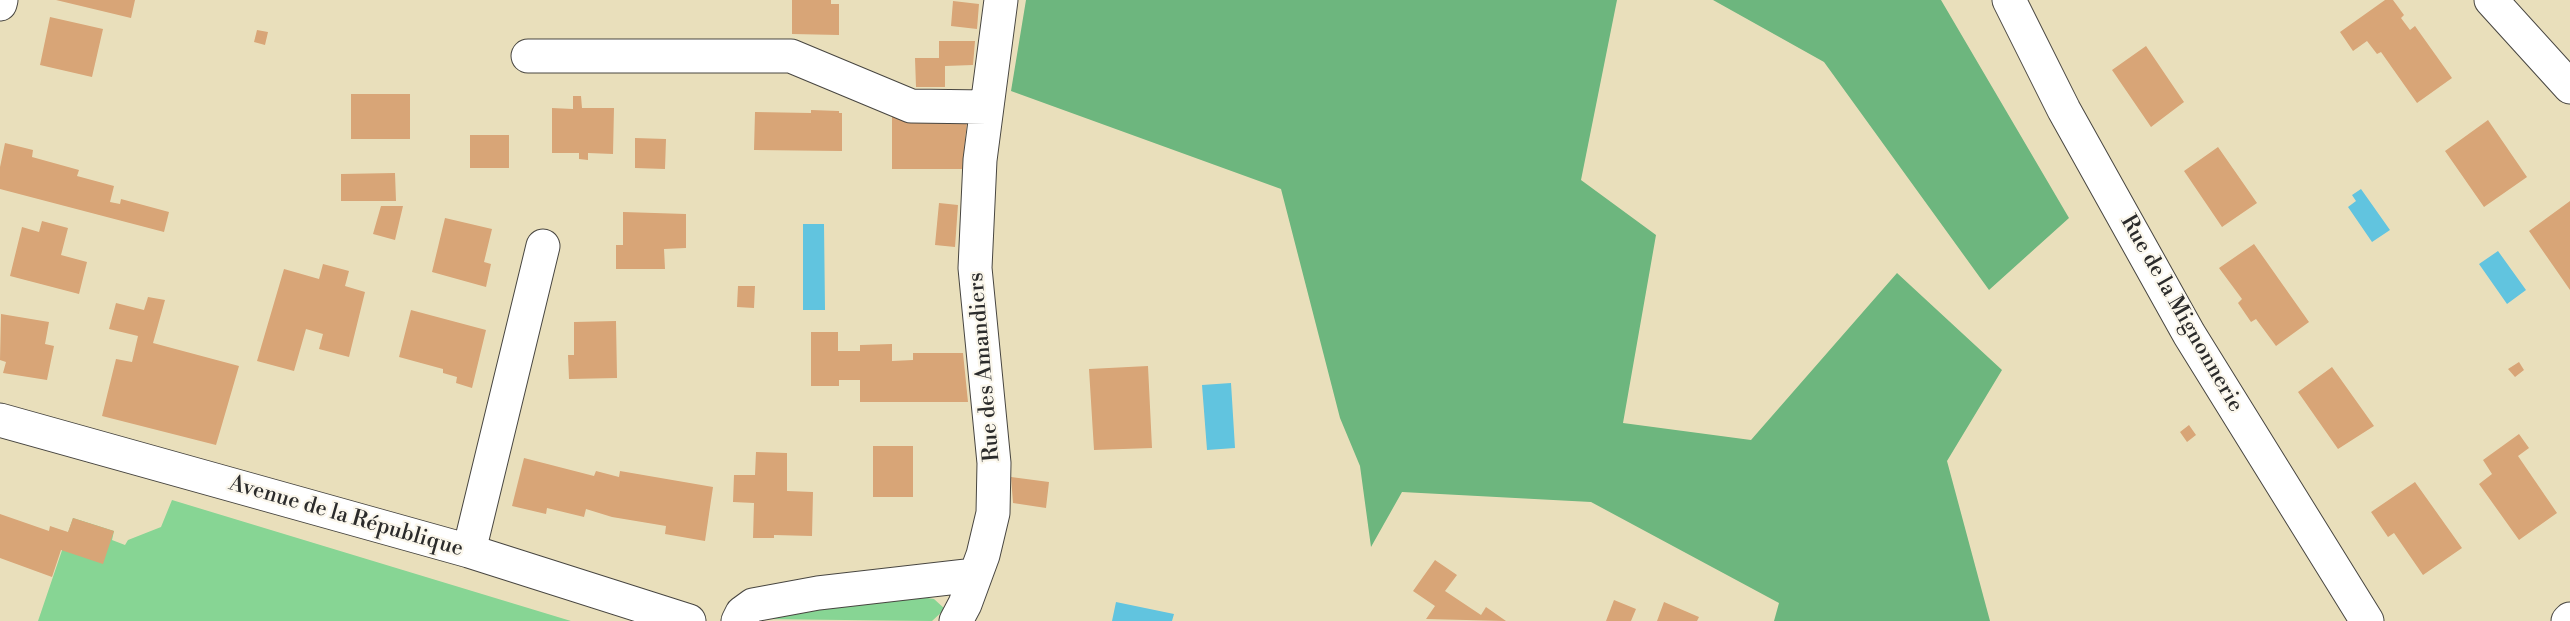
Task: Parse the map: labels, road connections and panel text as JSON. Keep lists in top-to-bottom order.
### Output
{
  "streets": {
    "street": ["Rue de la Mignonnerie", "Rue des Amandiers", "Avenue de la République"]
  }
}
